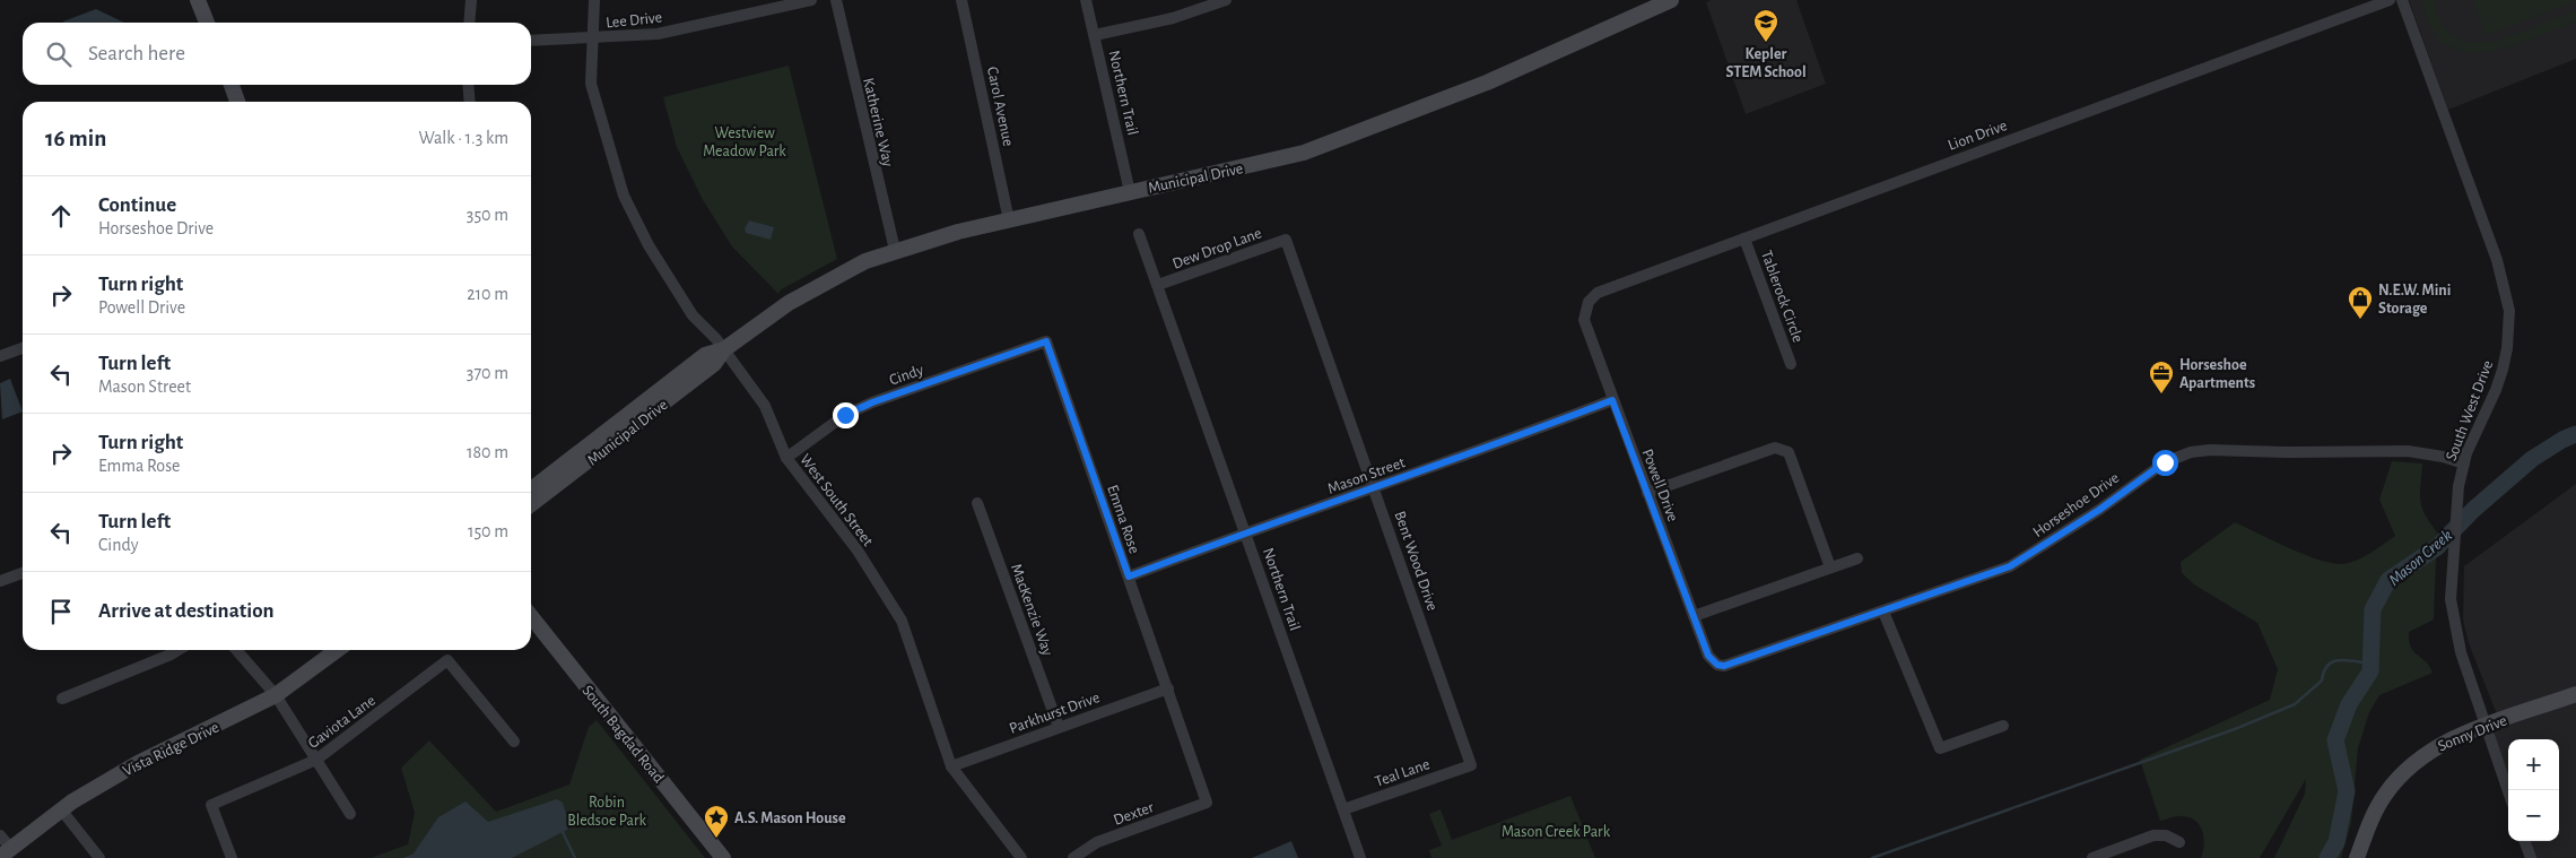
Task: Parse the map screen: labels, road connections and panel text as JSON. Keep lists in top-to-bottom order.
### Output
{
  "streets": {
    "street": [
      "Lee Drive",
      "Northern Trail",
      "Carol Avenue",
      "Katherine Way",
      "Lion Drive",
      "Municipal Drive",
      "Dew Drop Lane",
      "Tablerock Circle",
      "Cindy",
      "South West Drive",
      "Mason Street",
      "Powell Drive",
      "West South Street",
      "Horseshoe Drive",
      "Emma Rose",
      "Bent Wood Drive",
      "MacKenzie Way",
      "Parkhurst Drive",
      "Gaviota Lane",
      "Sonny Drive",
      "South Bagdad Road",
      "Vista Ridge Drive",
      "Teal Lane",
      "Dexter"
    ]
  },
  "crossings": [
    ["Lee Drive", "West South Street"],
    ["Northern Trail", "Municipal Drive"],
    ["Northern Trail", "Dew Drop Lane"],
    ["Northern Trail", "Mason Street"],
    ["Northern Trail", "Teal Lane"],
    ["Carol Avenue", "Municipal Drive"],
    ["Katherine Way", "Municipal Drive"],
    ["Lion Drive", "Tablerock Circle"],
    ["Lion Drive", "Powell Drive"],
    ["Municipal Drive", "West South Street"],
    ["Dew Drop Lane", "Bent Wood Drive"],
    ["Cindy", "West South Street"],
    ["Cindy", "Emma Rose"],
    ["South West Drive", "Horseshoe Drive"],
    ["South West Drive", "Sonny Drive"],
    ["Mason Street", "Powell Drive"],
    ["Mason Street", "Emma Rose"],
    ["Mason Street", "Bent Wood Drive"],
    ["Powell Drive", "Horseshoe Drive"],
    ["West South Street", "Parkhurst Drive"],
    ["Emma Rose", "Parkhurst Drive"],
    ["Emma Rose", "Dexter"],
    ["Bent Wood Drive", "Teal Lane"],
    ["MacKenzie Way", "Parkhurst Drive"]
  ],
  "water": ["Mason Creek"],
  "parks": ["Westview Meadow Park", "Robin Bledsoe Park", "Mason Creek Park"],
  "places": {
    "school or university": ["Kepler STEM School"],
    "shop": ["N.E.W. Mini Storage"],
    "office": ["Horseshoe Apartments"],
    "place": ["A.S. Mason House"]
  },
  "page": {
    "search": "Search here",
    "heading": ["16 min", "Walk · 1.3 km"],
    "list": [
      ["Continue", "Horseshoe Drive", "350 m"],
      ["Turn right", "Powell Drive", "210 m"],
      ["Turn left", "Mason Street", "370 m"],
      ["Turn right", "Emma Rose", "180 m"],
      ["Turn left", "Cindy", "150 m"],
      "Arrive at destination"
    ],
    "map_buttons": ["+", "−"]
  }
}
